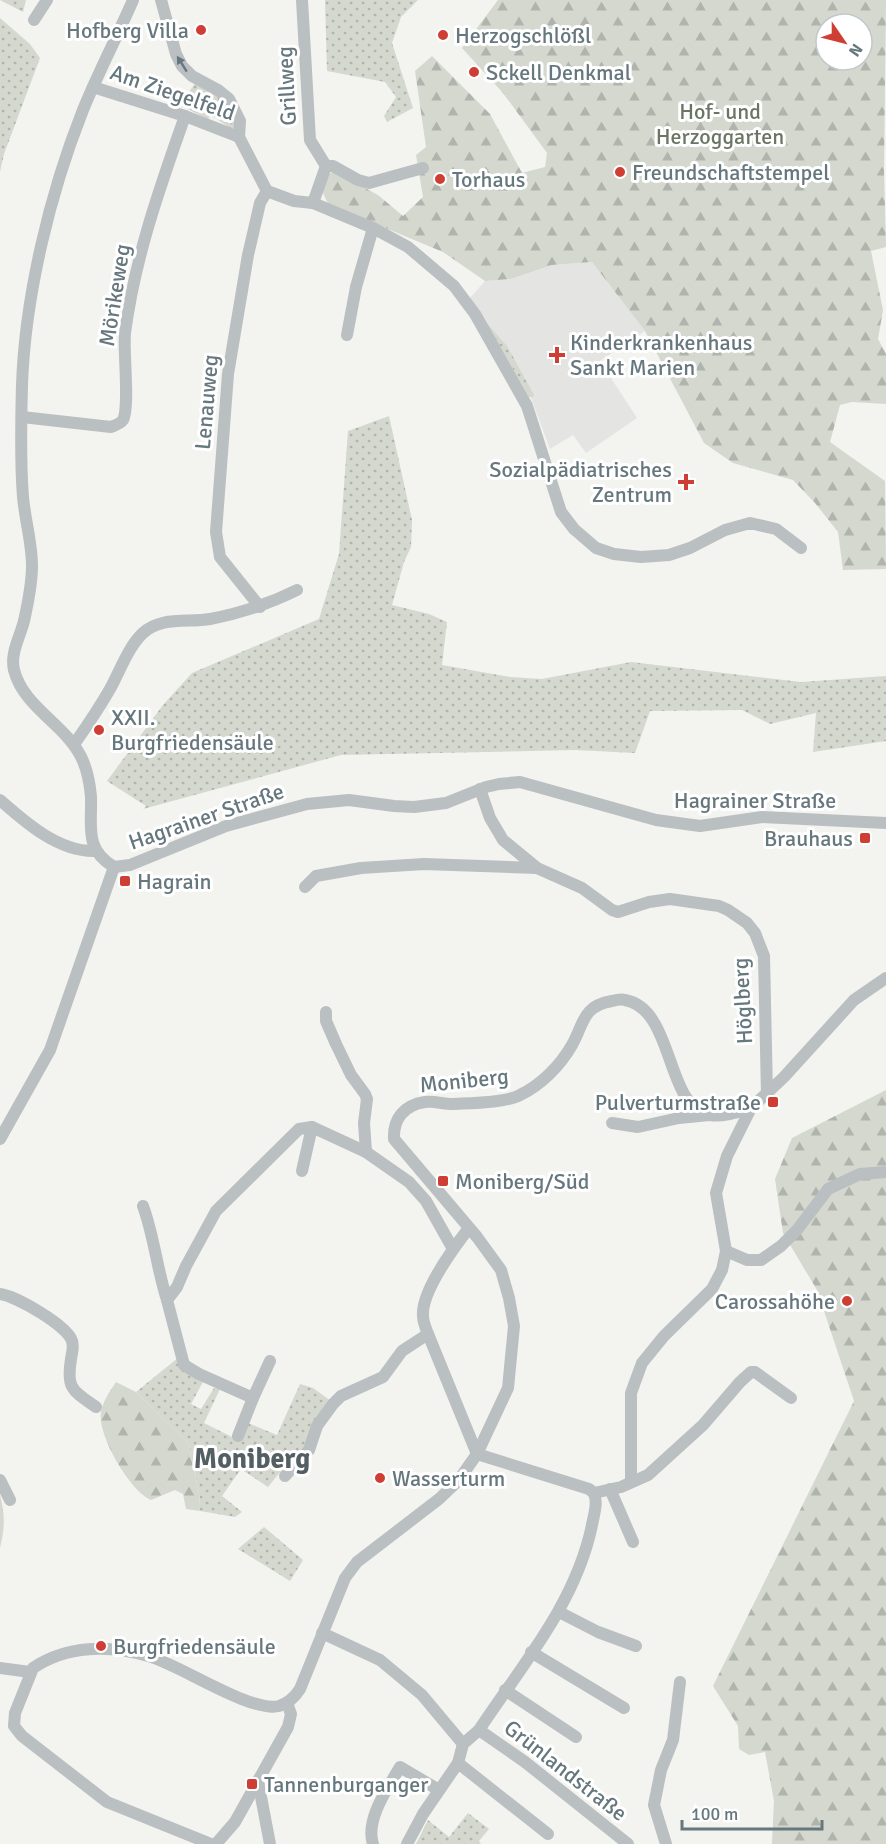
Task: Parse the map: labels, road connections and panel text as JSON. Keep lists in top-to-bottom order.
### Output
{
  "streets": {
    "street": [
      "Grillweg",
      "Am Ziegelfeld",
      "Mörikeweg",
      "Lenauweg",
      "Hagrainer Straße",
      "Höglberg",
      "Moniberg",
      "Grünlandstraße"
    ]
  },
  "crossings": [
    ["Am Ziegelfeld", "Mörikeweg"],
    ["Hagrainer Straße", "Höglberg"]
  ],
  "districts": ["Moniberg"],
  "parks": ["Hof- und Herzoggarten"],
  "places": {
    "other": [
      "Hofberg Villa",
      "Herzogschlößl",
      "Sckell Denkmal",
      "Freundschaftstempel",
      "Torhaus",
      "XXII. Burgfriedensäule",
      "Carossahöhe",
      "Wasserturm",
      "Burgfriedensäule"
    ],
    "health": ["Kinderkrankenhaus Sankt Marien", "Sozialpädiatrisches Zentrum"],
    "transit": [
      "Brauhaus",
      "Hagrain",
      "Pulverturmstraße",
      "Moniberg/Süd",
      "Tannenburganger"
    ]
  },
  "scale_bar": "100 m",
  "north": "bottom right"
}
